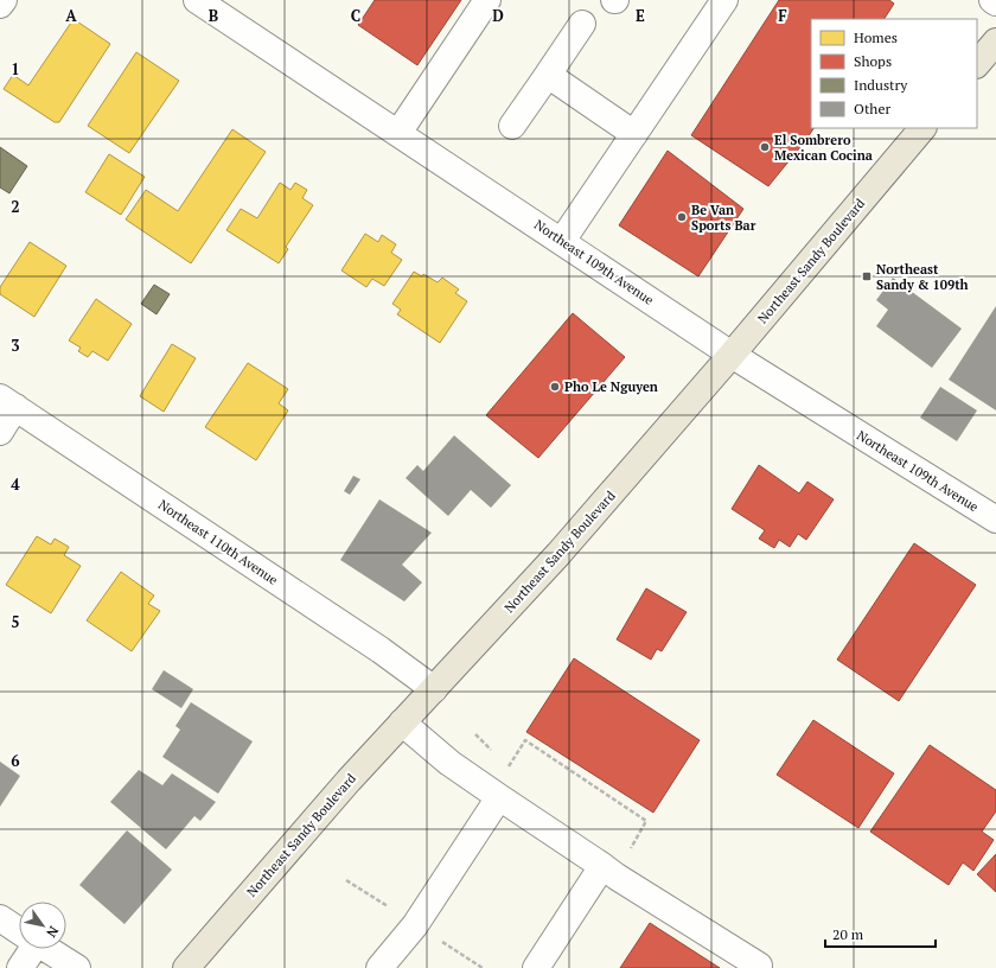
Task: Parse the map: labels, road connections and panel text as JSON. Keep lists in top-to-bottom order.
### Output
{
  "streets": {
    "main road": ["Northeast Sandy Boulevard"],
    "street": ["Northeast 109th Avenue", "Northeast 110th Avenue"]
  },
  "crossings": [
    ["Northeast Sandy Boulevard", "Northeast 109th Avenue"],
    ["Northeast Sandy Boulevard", "Northeast 110th Avenue"]
  ],
  "places": {
    "other": ["El Sombrero Mexican Cocina", "Be Van Sports Bar", "Pho Le Nguyen"],
    "transit": ["Northeast Sandy & 109th"]
  },
  "legend": [
    "Homes",
    "Shops",
    "Industry",
    "Other"
  ],
  "scale_bar": "20 m",
  "north": "bottom right",
  "grid": {
    "columns": [
      "A",
      "B",
      "C",
      "D",
      "E",
      "F"
    ],
    "rows": [
      "1",
      "2",
      "3",
      "4",
      "5",
      "6"
    ]
  }
}
